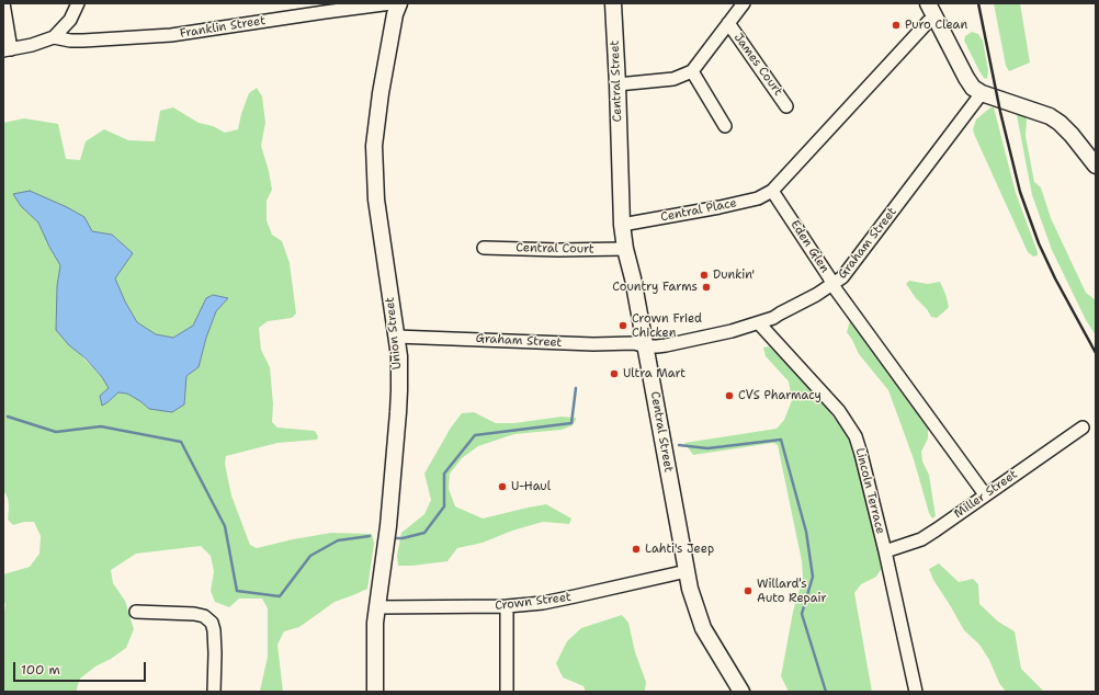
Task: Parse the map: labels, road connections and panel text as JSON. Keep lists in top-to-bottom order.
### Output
{
  "streets": {
    "main road": ["Central Street", "Union Street"],
    "street": [
      "Franklin Street",
      "James Court",
      "Central Place",
      "Graham Street",
      "Eden Glen",
      "Central Court",
      "Lincoln Terrace",
      "Miller Street",
      "Crown Street"
    ]
  },
  "crossings": [
    ["Central Street", "Central Place"],
    ["Central Street", "Graham Street"],
    ["Central Street", "Central Court"],
    ["Central Street", "Crown Street"],
    ["Central Place", "Eden Glen"],
    ["Graham Street", "Eden Glen"],
    ["Graham Street", "Union Street"],
    ["Graham Street", "Lincoln Terrace"],
    ["Eden Glen", "Miller Street"],
    ["Union Street", "Crown Street"],
    ["Lincoln Terrace", "Miller Street"]
  ],
  "places": [
    "Puro Clean",
    "Dunkin'",
    "Country Farms",
    "Crown Fried Chicken",
    "Ultra Mart",
    "CVS Pharmacy",
    "U-Haul",
    "Lahti's Jeep",
    "Willard's Auto Repair"
  ],
  "scale_bar": "100 m"
}
